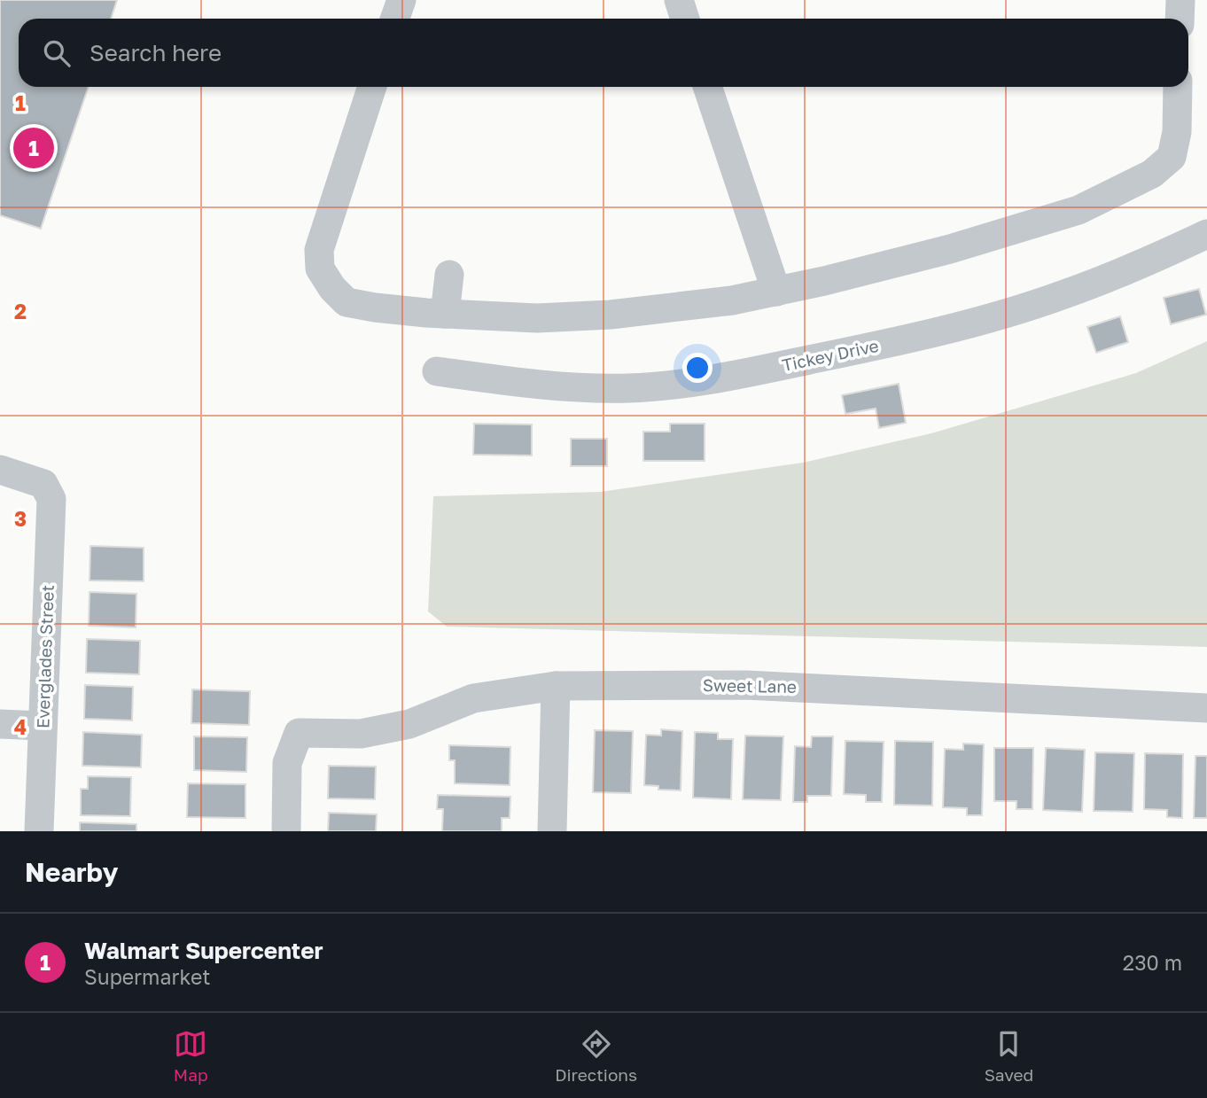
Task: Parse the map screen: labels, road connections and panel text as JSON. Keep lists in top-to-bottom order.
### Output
{
  "streets": {
    "street": ["Tickey Drive", "Everglades Street", "Sweet Lane"]
  },
  "page": {
    "search": "Search here",
    "pins": "1",
    "heading": "Nearby",
    "list": [
      {
        "mark": "1",
        "name": "Walmart Supercenter",
        "note": "Supermarket",
        "value": "230 m"
      }
    ],
    "nav": ["Map", "Directions", "Saved"]
  },
  "grid": {
    "rows": [
      "1",
      "2",
      "3",
      "4"
    ]
  }
}
